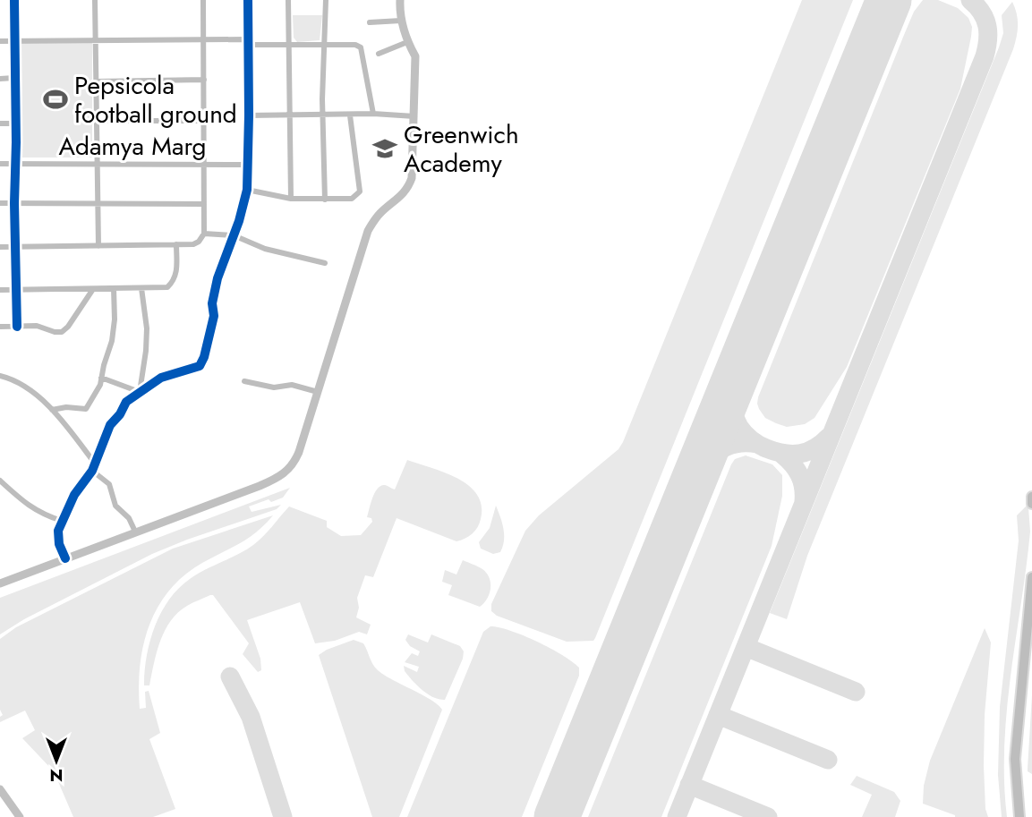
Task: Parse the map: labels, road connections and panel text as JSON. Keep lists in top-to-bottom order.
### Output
{
  "streets": {
    "street": ["Adamya Marg"]
  },
  "places": {
    "sports": ["Pepsicola football ground"],
    "school or university": ["Greenwich Academy"]
  },
  "north": "bottom"
}
